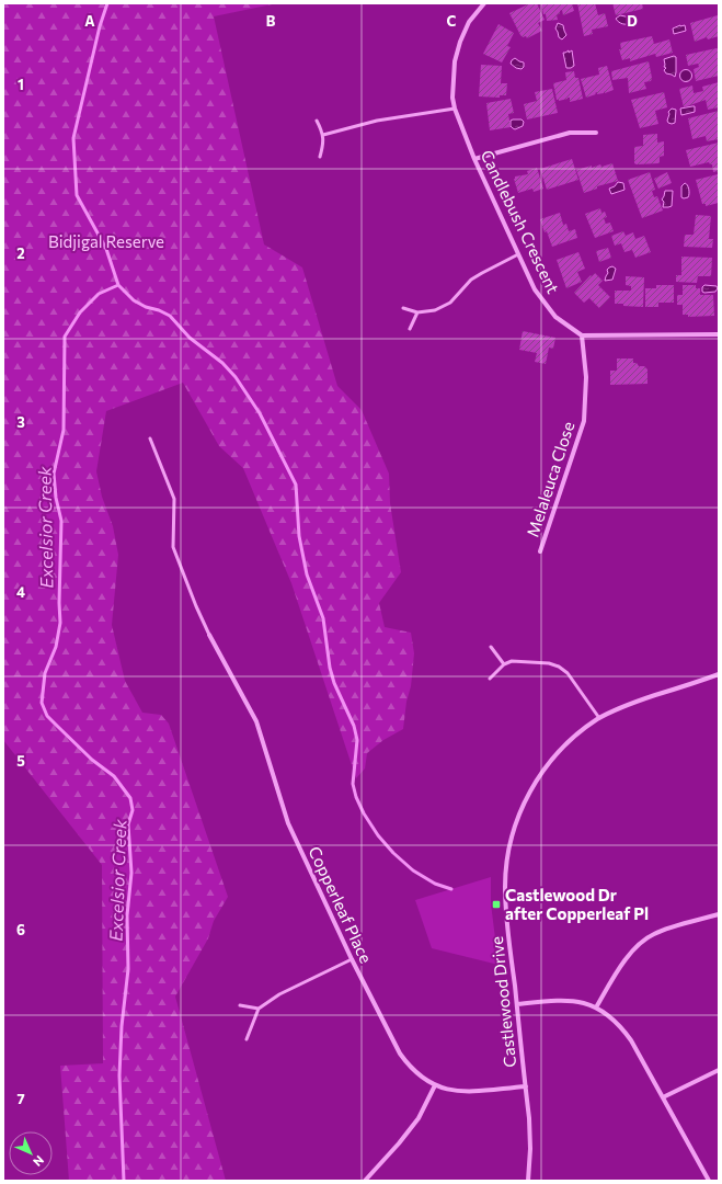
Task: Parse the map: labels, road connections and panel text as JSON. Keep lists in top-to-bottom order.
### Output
{
  "streets": {
    "street": [
      "Candlebush Crescent",
      "Melaleuca Close",
      "Copperleaf Place",
      "Castlewood Drive"
    ]
  },
  "crossings": [
    ["Candlebush Crescent", "Melaleuca Close"],
    ["Copperleaf Place", "Castlewood Drive"]
  ],
  "water": ["Excelsior Creek"],
  "parks": ["Bidjigal Reserve"],
  "places": {
    "transit": ["Castlewood Dr after Copperleaf Pl"]
  },
  "north": "bottom right",
  "grid": {
    "columns": [
      "A",
      "B",
      "C",
      "D"
    ],
    "rows": [
      "1",
      "2",
      "3",
      "4",
      "5",
      "6",
      "7"
    ]
  }
}
